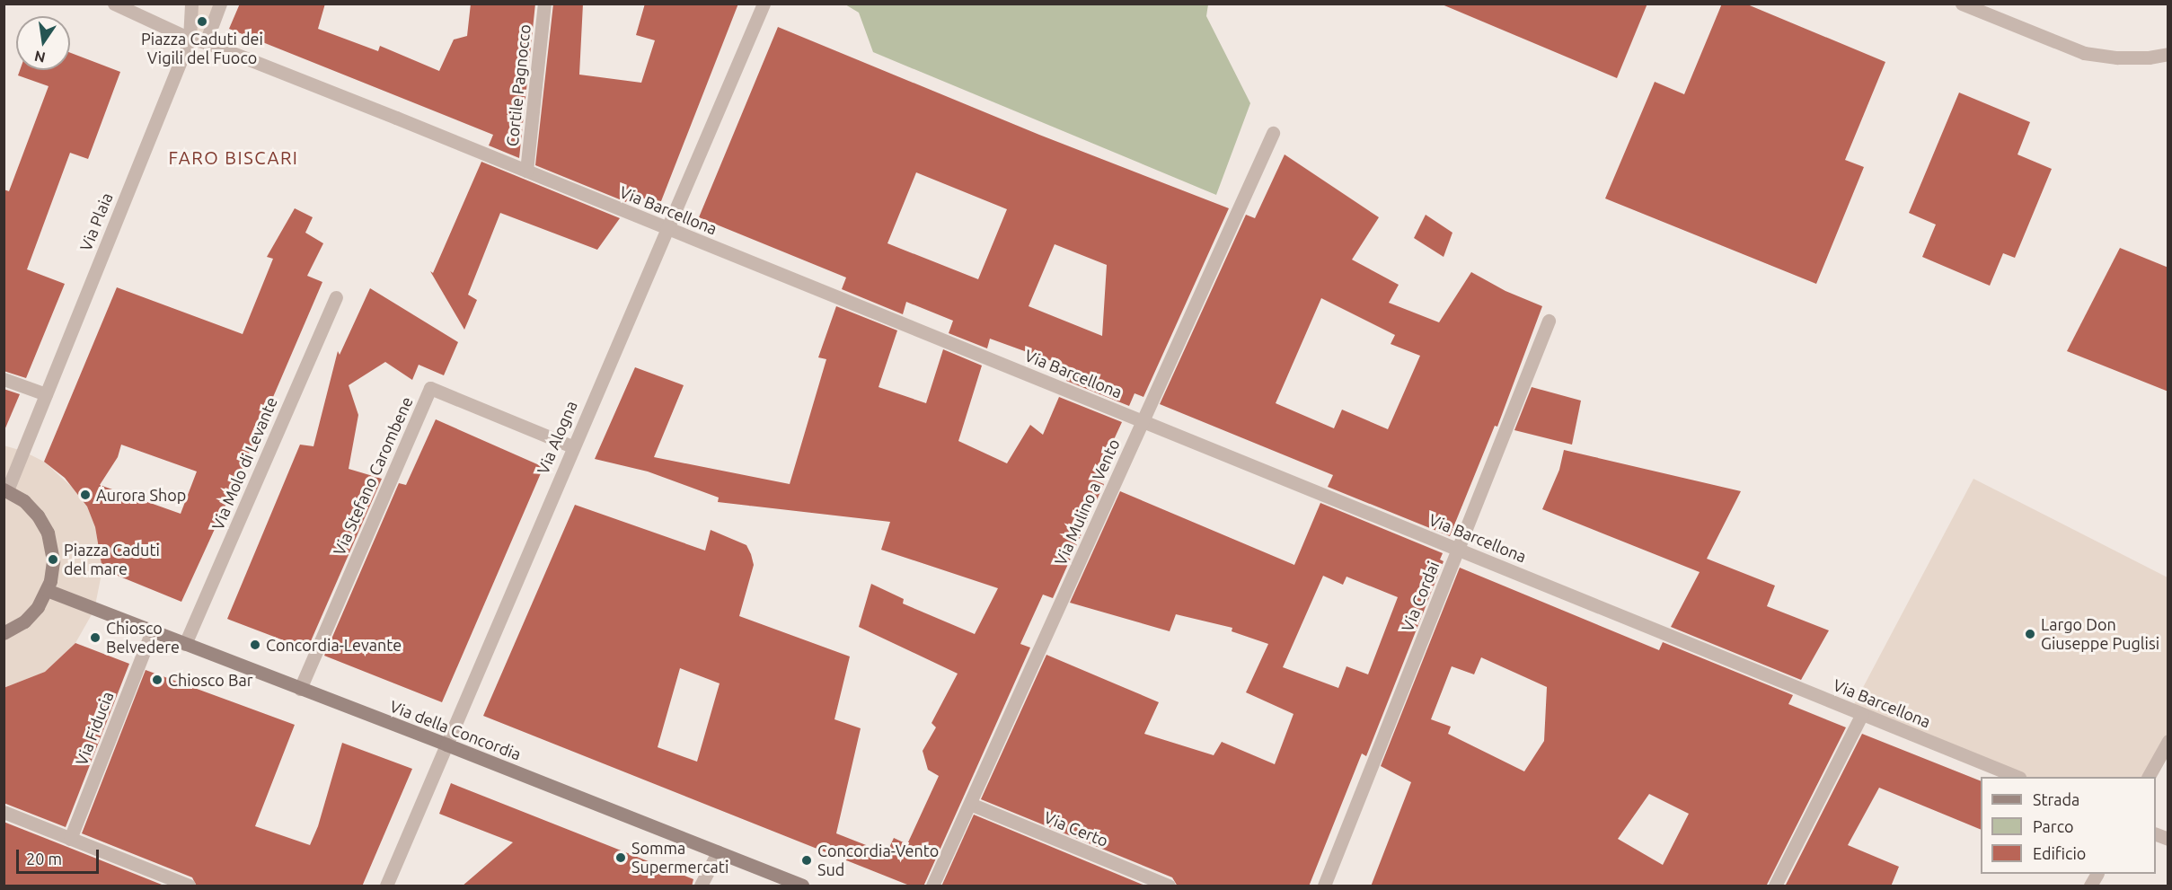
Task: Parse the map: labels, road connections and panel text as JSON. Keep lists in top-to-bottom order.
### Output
{
  "streets": {
    "main road": ["Via della Concordia"],
    "street": [
      "Cortile Pagnocco",
      "Via Barcellona",
      "Via Plaia",
      "Via Alogna",
      "Via Molo di Levante",
      "Via Stefano Carombene",
      "Via Mulino a Vento",
      "Via Cordai",
      "Via Fiducia",
      "Via Certo"
    ]
  },
  "crossings": [
    ["Cortile Pagnocco", "Via Barcellona"],
    ["Via Barcellona", "Via Plaia"],
    ["Via Barcellona", "Via Alogna"],
    ["Via Barcellona", "Via Mulino a Vento"],
    ["Via Barcellona", "Via Cordai"],
    ["Via Alogna", "Via Stefano Carombene"],
    ["Via Alogna", "Via della Concordia"],
    ["Via Molo di Levante", "Via della Concordia"],
    ["Via Stefano Carombene", "Via della Concordia"],
    ["Via Mulino a Vento", "Via Certo"],
    ["Via Fiducia", "Via della Concordia"]
  ],
  "districts": ["FARO BISCARI"],
  "places": [
    "Piazza Caduti dei Vigili del Fuoco",
    "Aurora Shop",
    "Piazza Caduti del mare",
    "Largo Don Giuseppe Puglisi",
    "Chiosco Belvedere",
    "Concordia-Levante",
    "Chiosco Bar",
    "Somma Supermercati",
    "Concordia-Vento Sud"
  ],
  "legend": ["Strada", "Parco", "Edificio"],
  "scale_bar": "20 m",
  "north": "bottom"
}
